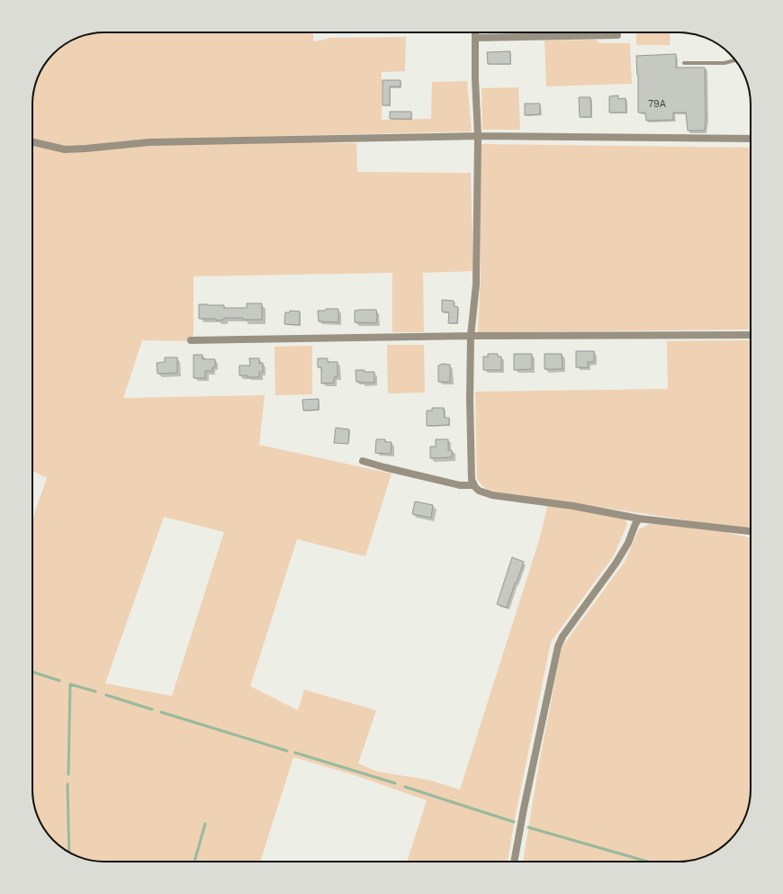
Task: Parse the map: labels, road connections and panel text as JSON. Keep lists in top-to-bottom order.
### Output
{
  "house_numbers": ["79A"]
}
